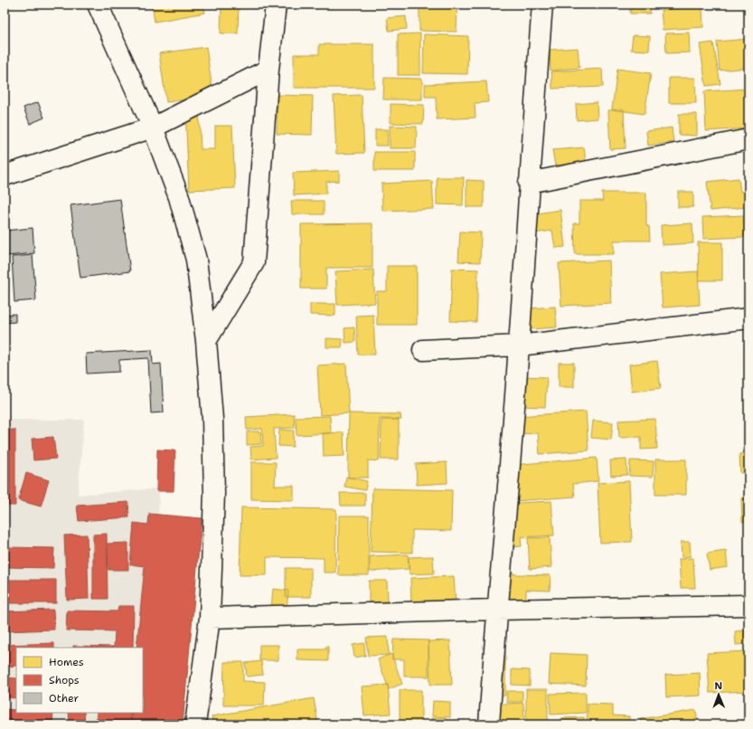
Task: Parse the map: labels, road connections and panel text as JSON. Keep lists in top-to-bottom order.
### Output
{
  "legend": ["Homes", "Shops", "Other"],
  "north": "top"
}
